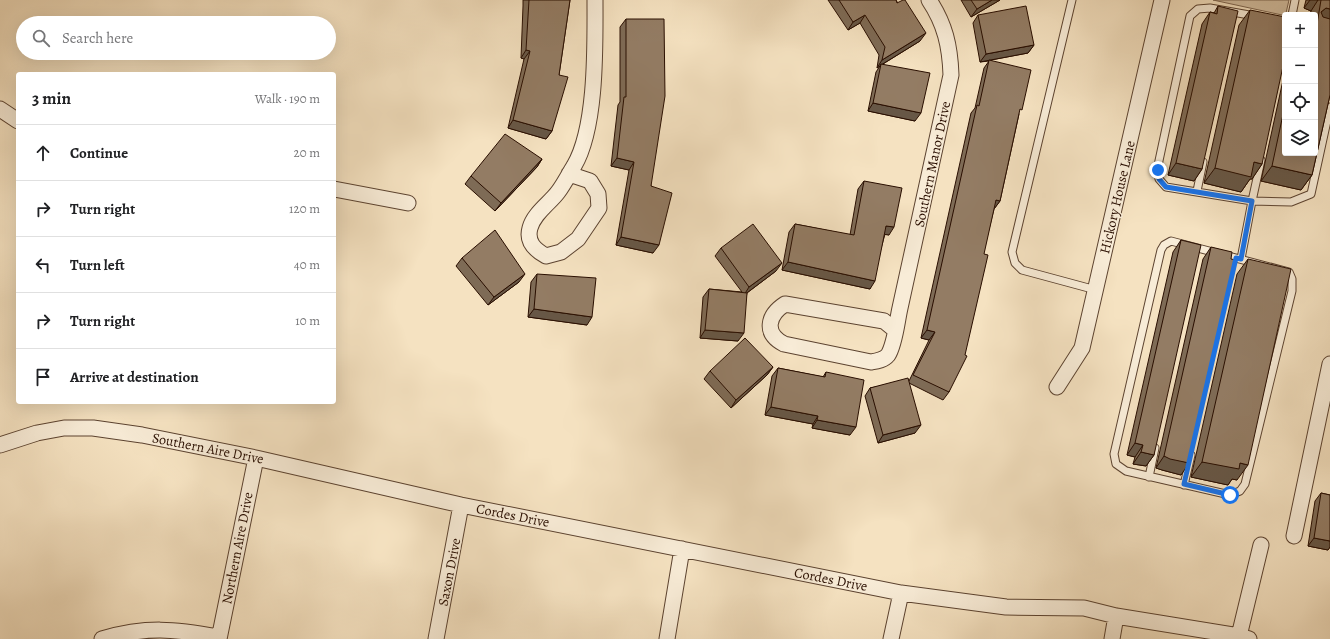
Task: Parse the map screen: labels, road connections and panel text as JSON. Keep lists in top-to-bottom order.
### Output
{
  "streets": {
    "street": [
      "Southern Manor Drive",
      "Hickory House Lane",
      "Southern Aire Drive",
      "Cordes Drive",
      "Northern Aire Drive",
      "Saxon Drive"
    ]
  },
  "crossings": [
    ["Southern Aire Drive", "Cordes Drive"],
    ["Southern Aire Drive", "Northern Aire Drive"],
    ["Cordes Drive", "Saxon Drive"]
  ],
  "page": {
    "map_buttons": ["+", "−"],
    "search": "Search here",
    "heading": ["3 min", "Walk · 190 m"],
    "list": [
      ["Continue", "20 m"],
      ["Turn right", "120 m"],
      ["Turn left", "40 m"],
      ["Turn right", "10 m"],
      "Arrive at destination"
    ]
  }
}
